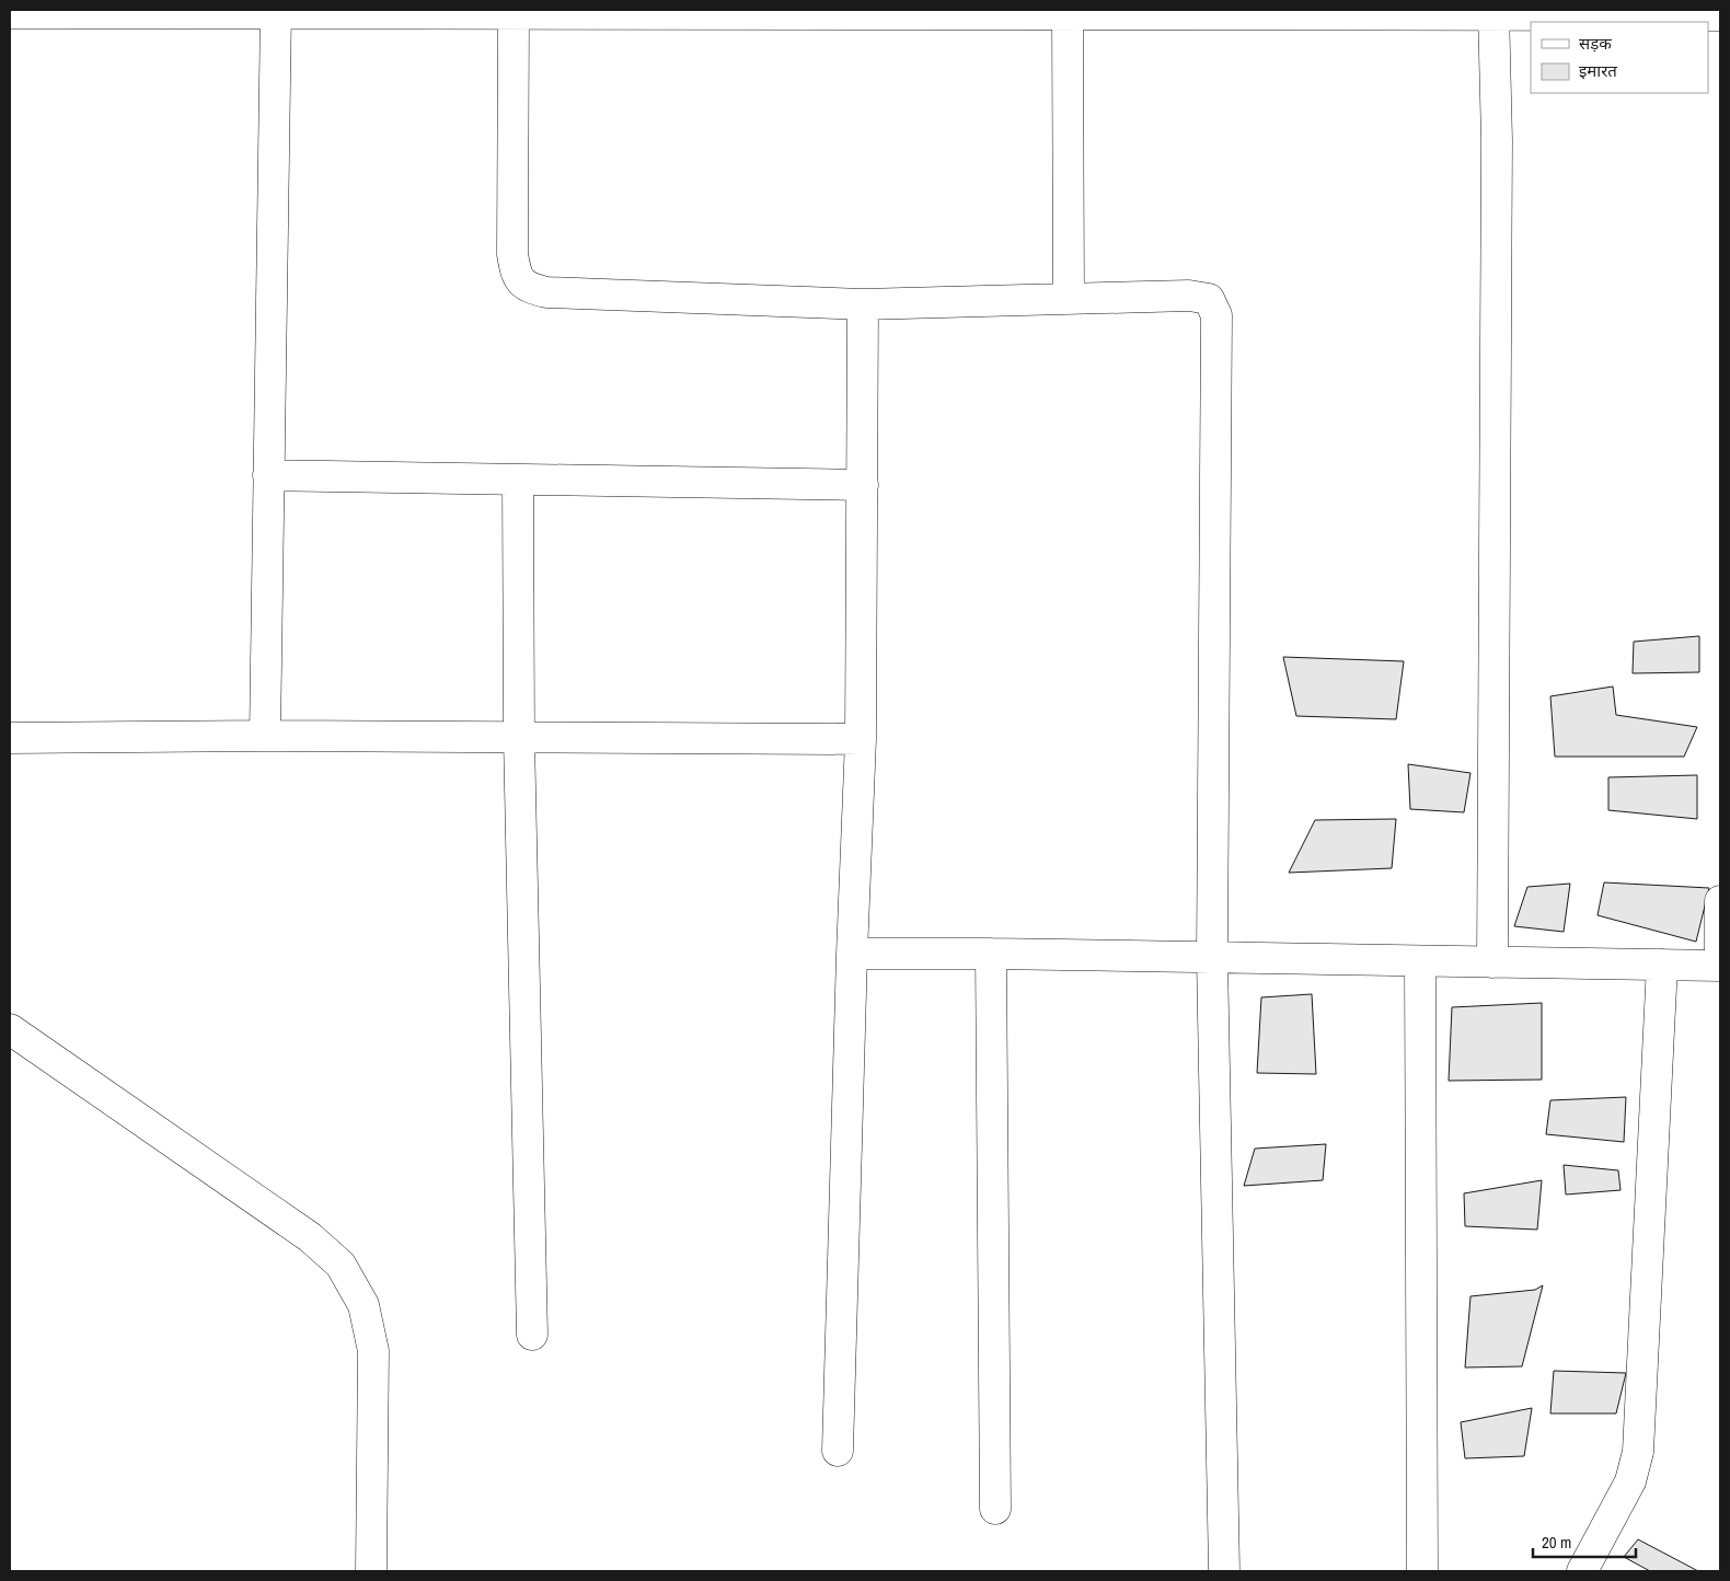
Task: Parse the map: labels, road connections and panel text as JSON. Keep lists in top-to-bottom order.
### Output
{
  "legend": ["सड़क", "इमारत"],
  "scale_bar": "20 m"
}
